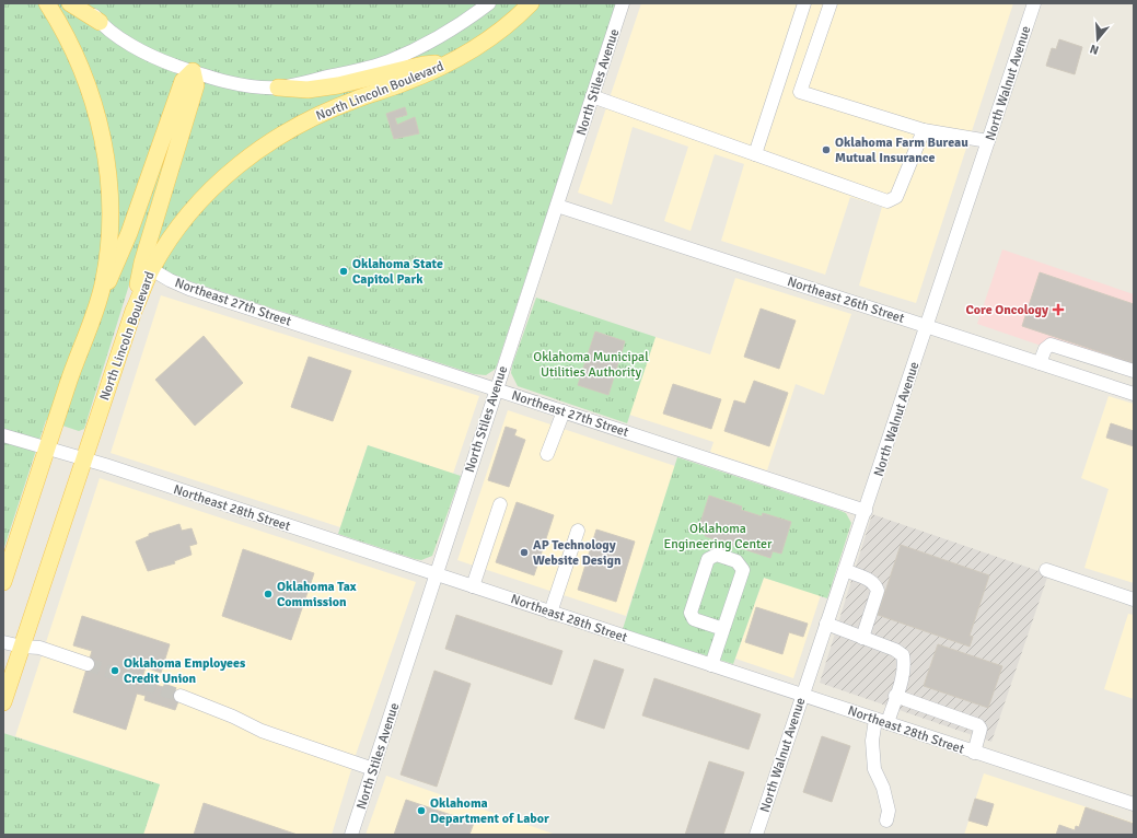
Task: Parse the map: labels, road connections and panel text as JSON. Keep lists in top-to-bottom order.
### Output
{
  "streets": {
    "main road": ["North Lincoln Boulevard"],
    "street": [
      "North Stiles Avenue",
      "North Walnut Avenue",
      "Northeast 26th Street",
      "Northeast 27th Street",
      "Northeast 28th Street"
    ]
  },
  "crossings": [
    ["North Stiles Avenue", "Northeast 26th Street"],
    ["North Stiles Avenue", "Northeast 27th Street"],
    ["North Stiles Avenue", "Northeast 28th Street"],
    ["North Walnut Avenue", "Northeast 26th Street"],
    ["North Walnut Avenue", "Northeast 27th Street"],
    ["North Walnut Avenue", "Northeast 28th Street"],
    ["North Lincoln Boulevard", "Northeast 27th Street"],
    ["North Lincoln Boulevard", "Northeast 28th Street"]
  ],
  "parks": ["Oklahoma Municipal Utilities Authority", "Oklahoma Engineering Center"],
  "places": {
    "other": [
      "Oklahoma Farm Bureau Mutual Insurance",
      "Oklahoma State Capitol Park",
      "AP Technology Website Design",
      "Oklahoma Tax Commission",
      "Oklahoma Employees Credit Union",
      "Oklahoma Department of Labor"
    ],
    "health": ["Core Oncology"]
  },
  "north": "bottom"
}
